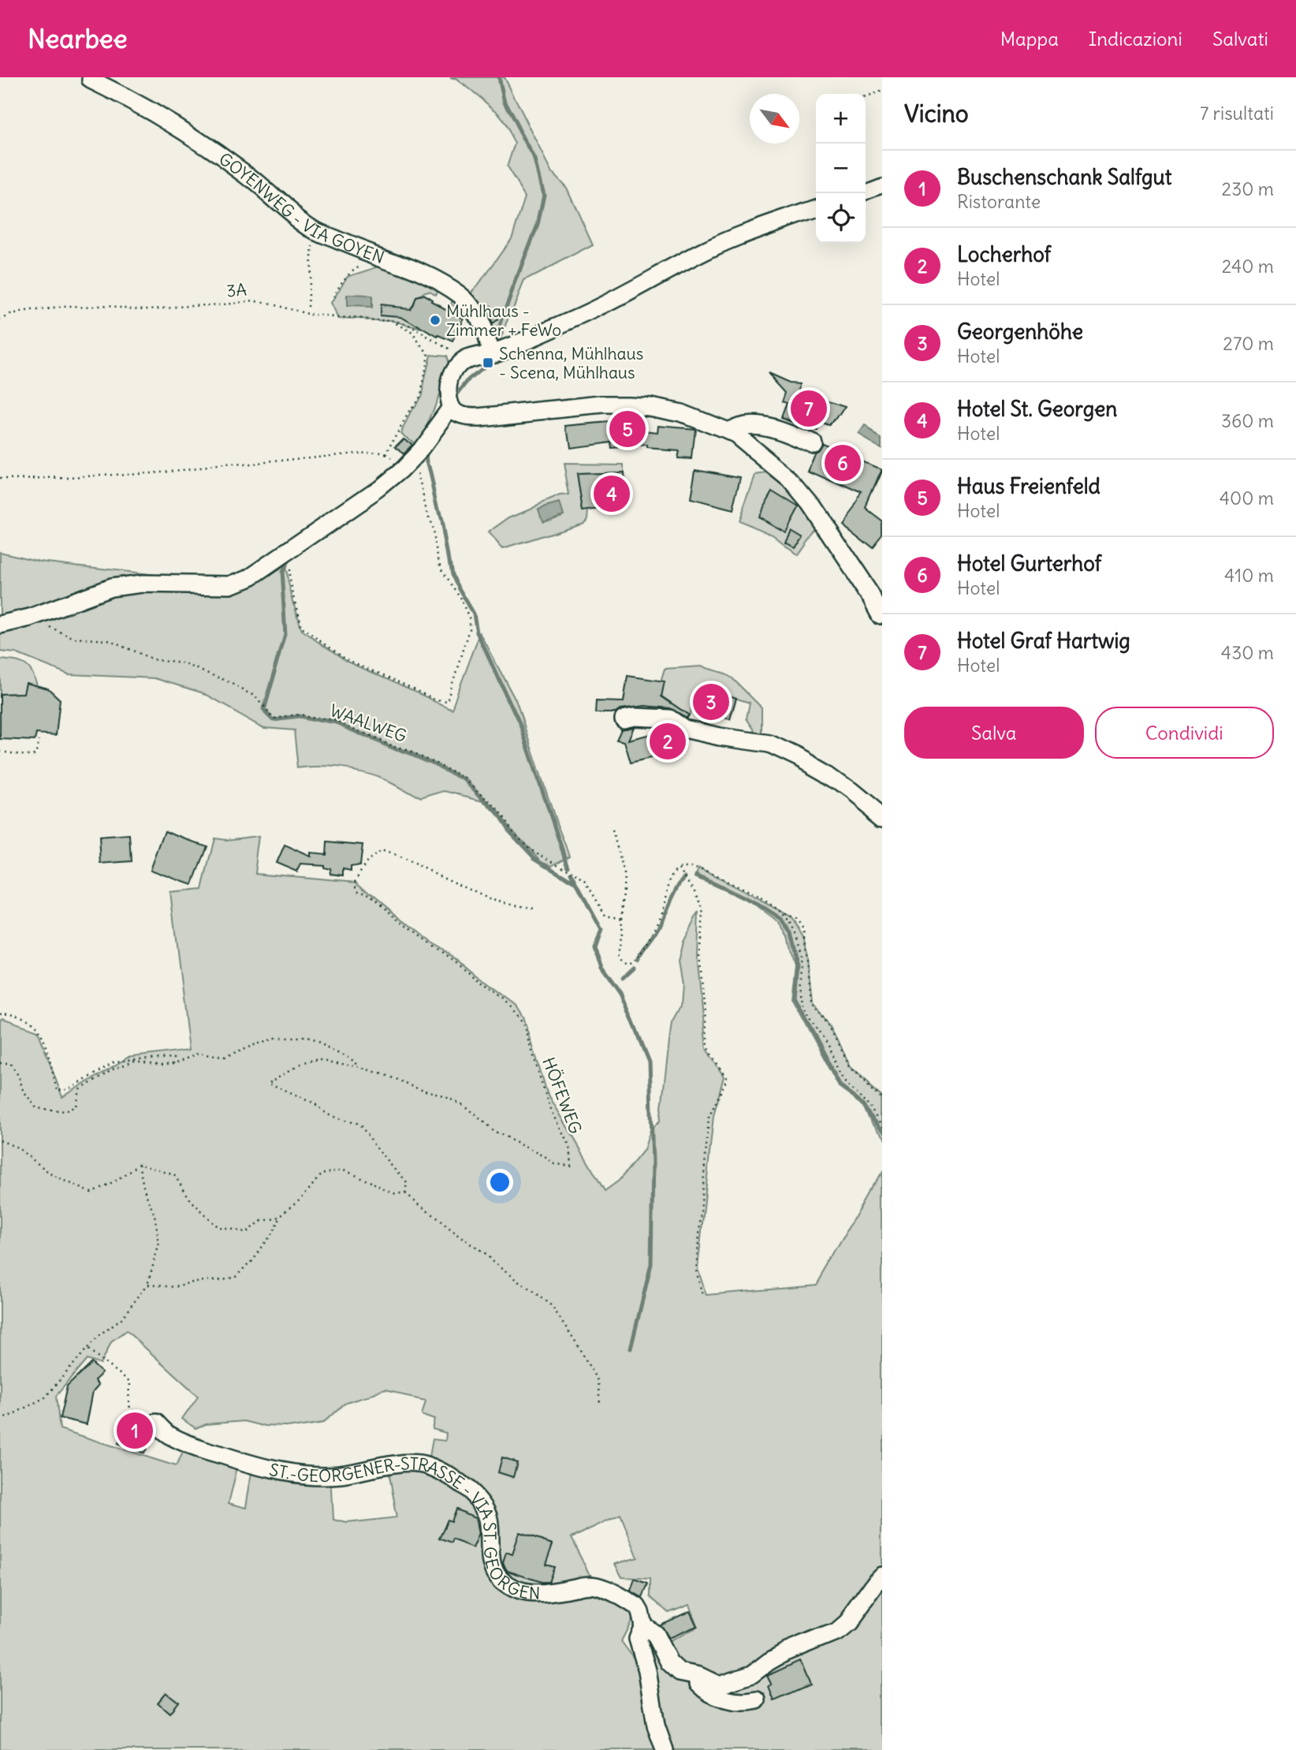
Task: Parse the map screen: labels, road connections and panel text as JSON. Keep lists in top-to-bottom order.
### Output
{
  "streets": {
    "street": ["GOYENWEG - VIA GOYEN", "ST.-GEORGENER-STRASSE - VIA ST. GEORGEN"],
    "path": ["3A", "WAALWEG", "HÖFEWEG"]
  },
  "places": {
    "other": ["Mühlhaus - Zimmer + FeWo"],
    "transit": ["Schenna, Mühlhaus - Scena, Mühlhaus"]
  },
  "north": "bottom right",
  "page": {
    "header": "Nearbee",
    "nav": ["Mappa", "Indicazioni", "Salvati"],
    "heading": ["Vicino", "7 risultati"],
    "map_buttons": ["+", "−"],
    "list": [
      {
        "mark": "1",
        "name": "Buschenschank Salfgut",
        "note": "Ristorante",
        "value": "230 m"
      },
      {
        "mark": "2",
        "name": "Locherhof",
        "note": "Hotel",
        "value": "240 m"
      },
      {
        "mark": "3",
        "name": "Georgenhöhe",
        "note": "Hotel",
        "value": "270 m"
      },
      {
        "mark": "4",
        "name": "Hotel St. Georgen",
        "note": "Hotel",
        "value": "360 m"
      },
      {
        "mark": "5",
        "name": "Haus Freienfeld",
        "note": "Hotel",
        "value": "400 m"
      },
      {
        "mark": "6",
        "name": "Hotel Gurterhof",
        "note": "Hotel",
        "value": "410 m"
      },
      {
        "mark": "7",
        "name": "Hotel Graf Hartwig",
        "note": "Hotel",
        "value": "430 m"
      }
    ],
    "pins": [
      "7",
      "5",
      "6",
      "4",
      "3",
      "2",
      "1"
    ],
    "buttons": ["Salva", "Condividi"]
  }
}
